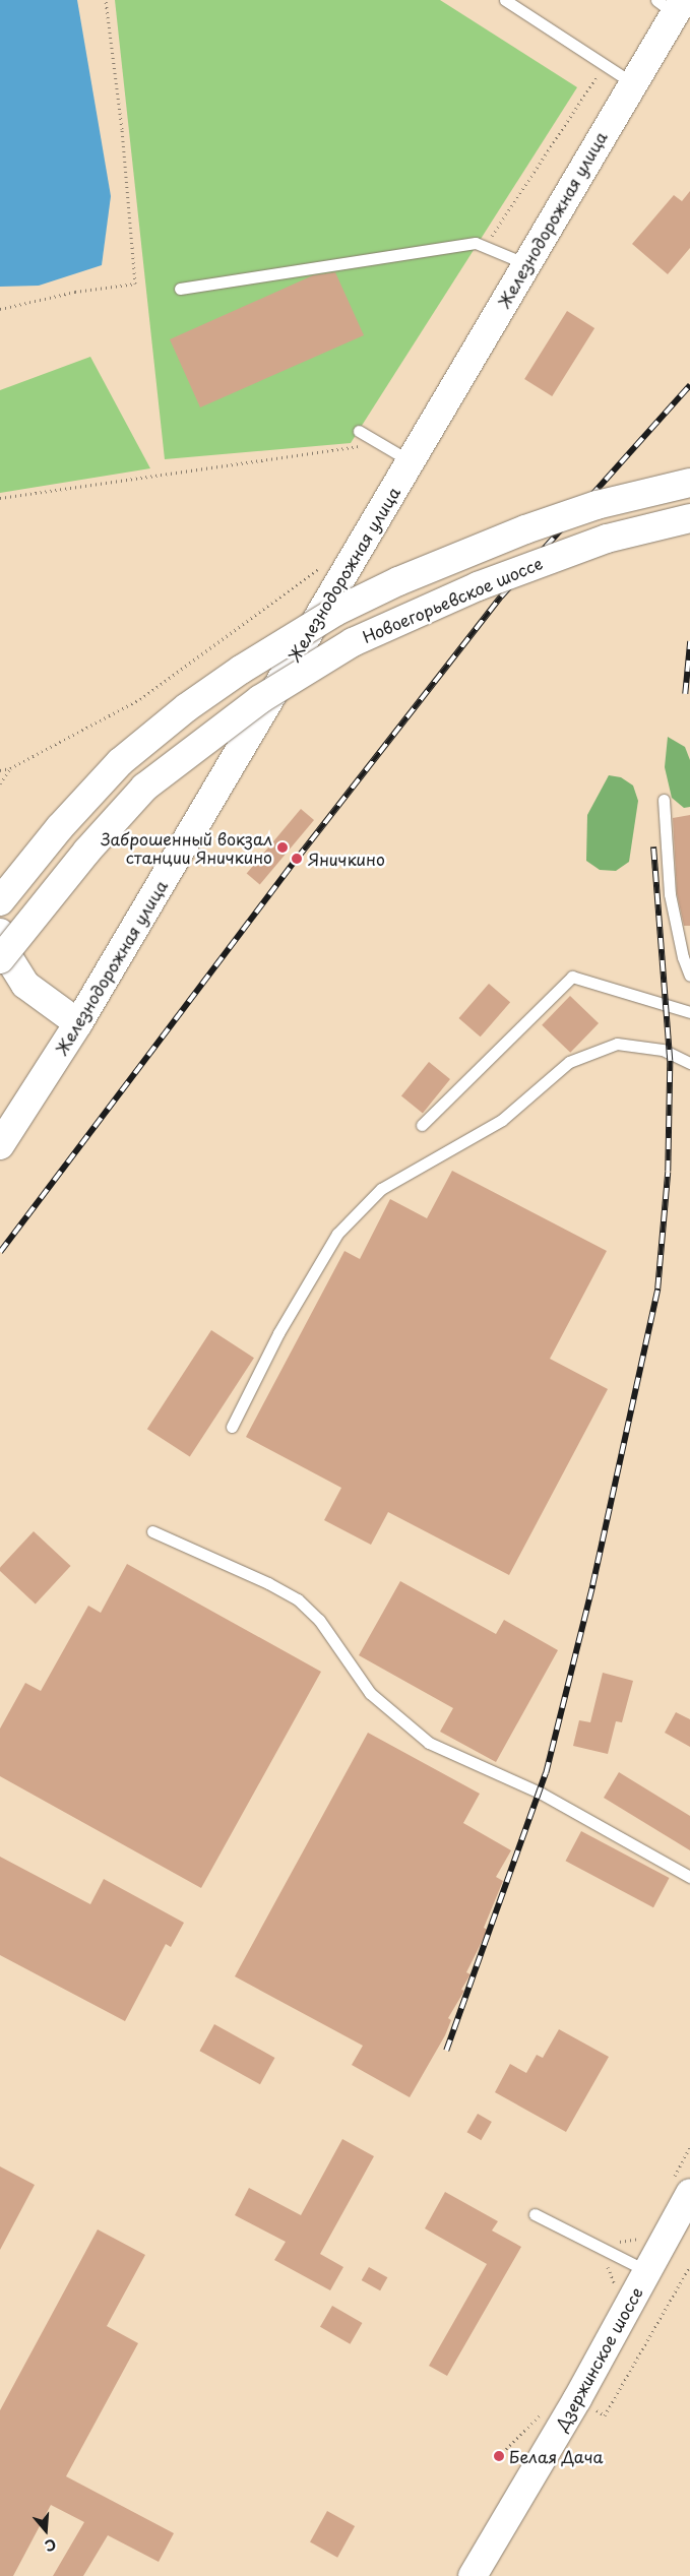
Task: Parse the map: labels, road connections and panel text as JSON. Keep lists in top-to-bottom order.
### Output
{
  "streets": {
    "main road": ["Железнодорожная улица", "Новоегорьевское шоссе", "Дзержинское шоссе"]
  },
  "places": ["Заброшенный вокзал станции Яничкино", "Яничкино", "Белая Дача"],
  "north": "bottom"
}
